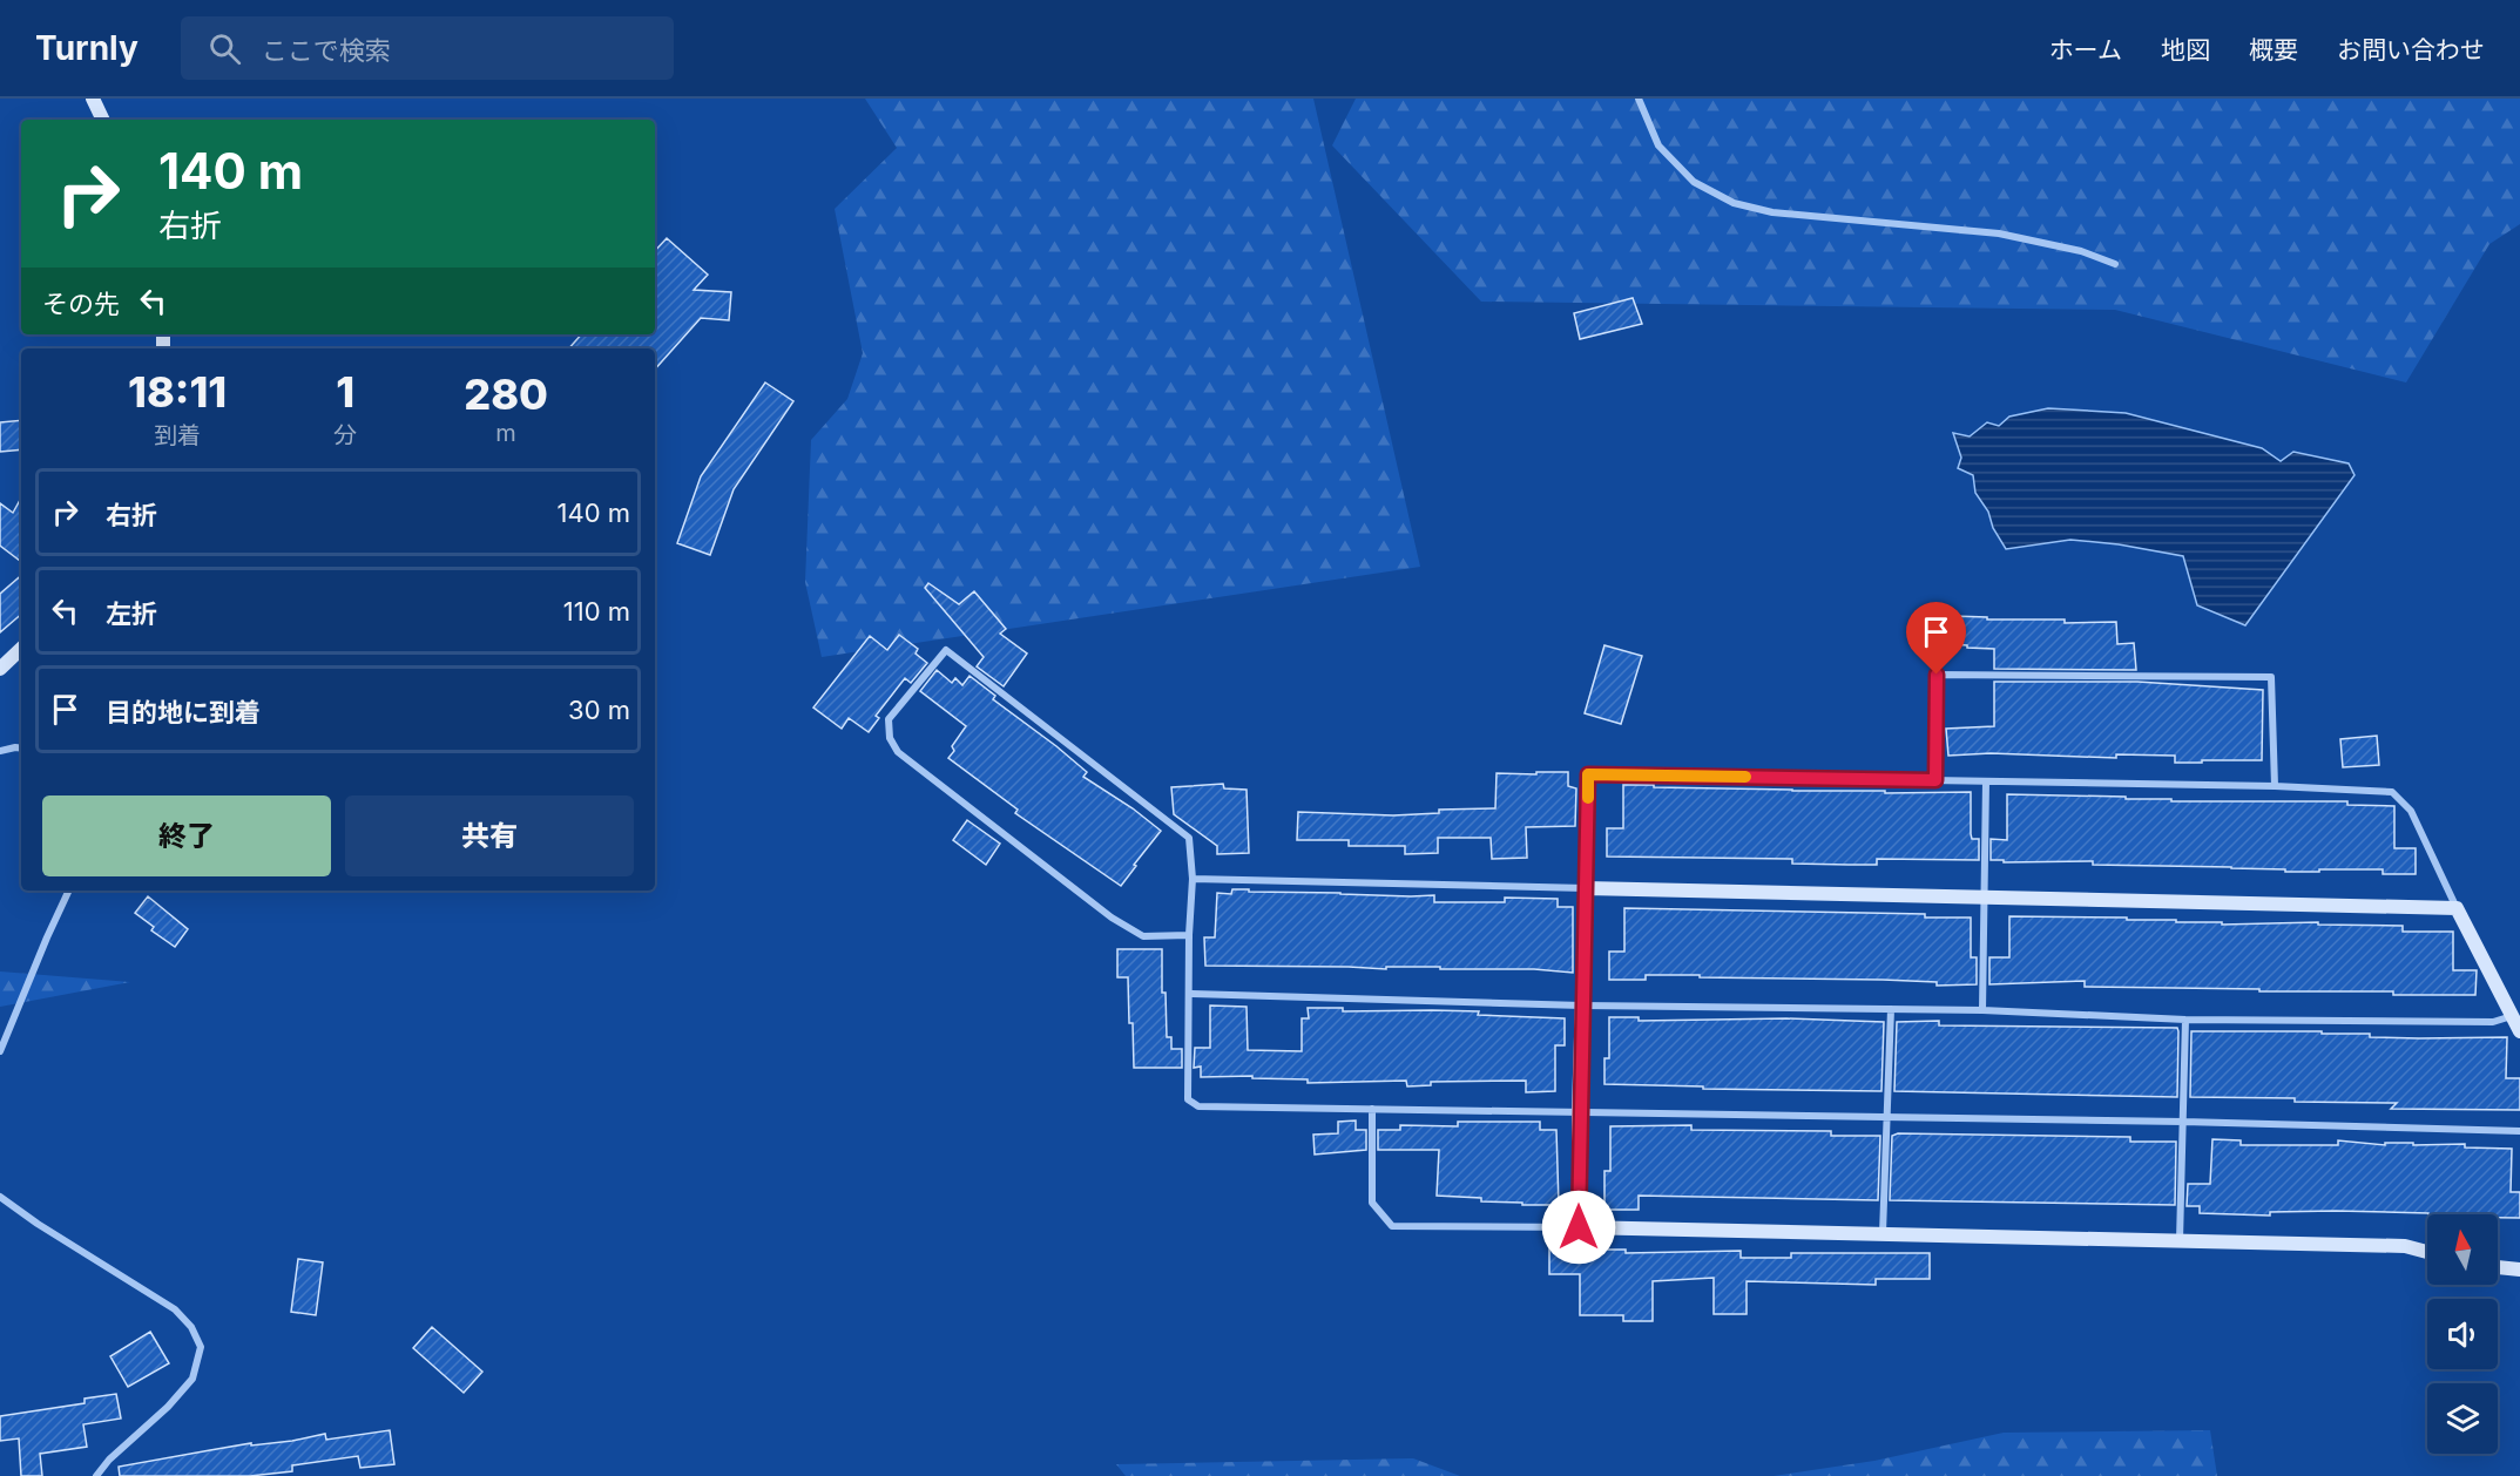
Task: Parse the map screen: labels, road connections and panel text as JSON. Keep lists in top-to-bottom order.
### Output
{
  "north": "top",
  "page": {
    "header": "Turnly",
    "search": "ここで検索",
    "nav": [
      "ホーム",
      "地図",
      "概要",
      "お問い合わせ"
    ],
    "turn": ["140 m", "右折"],
    "then": "その先",
    "eta": [
      "18:11",
      "到着",
      "1",
      "分",
      "280",
      "m"
    ],
    "list": [
      {
        "name": "右折",
        "value": "140 m"
      },
      {
        "name": "左折",
        "value": "110 m"
      },
      {
        "name": "目的地に到着",
        "value": "30 m"
      }
    ],
    "buttons": ["終了", "共有"]
  }
}
